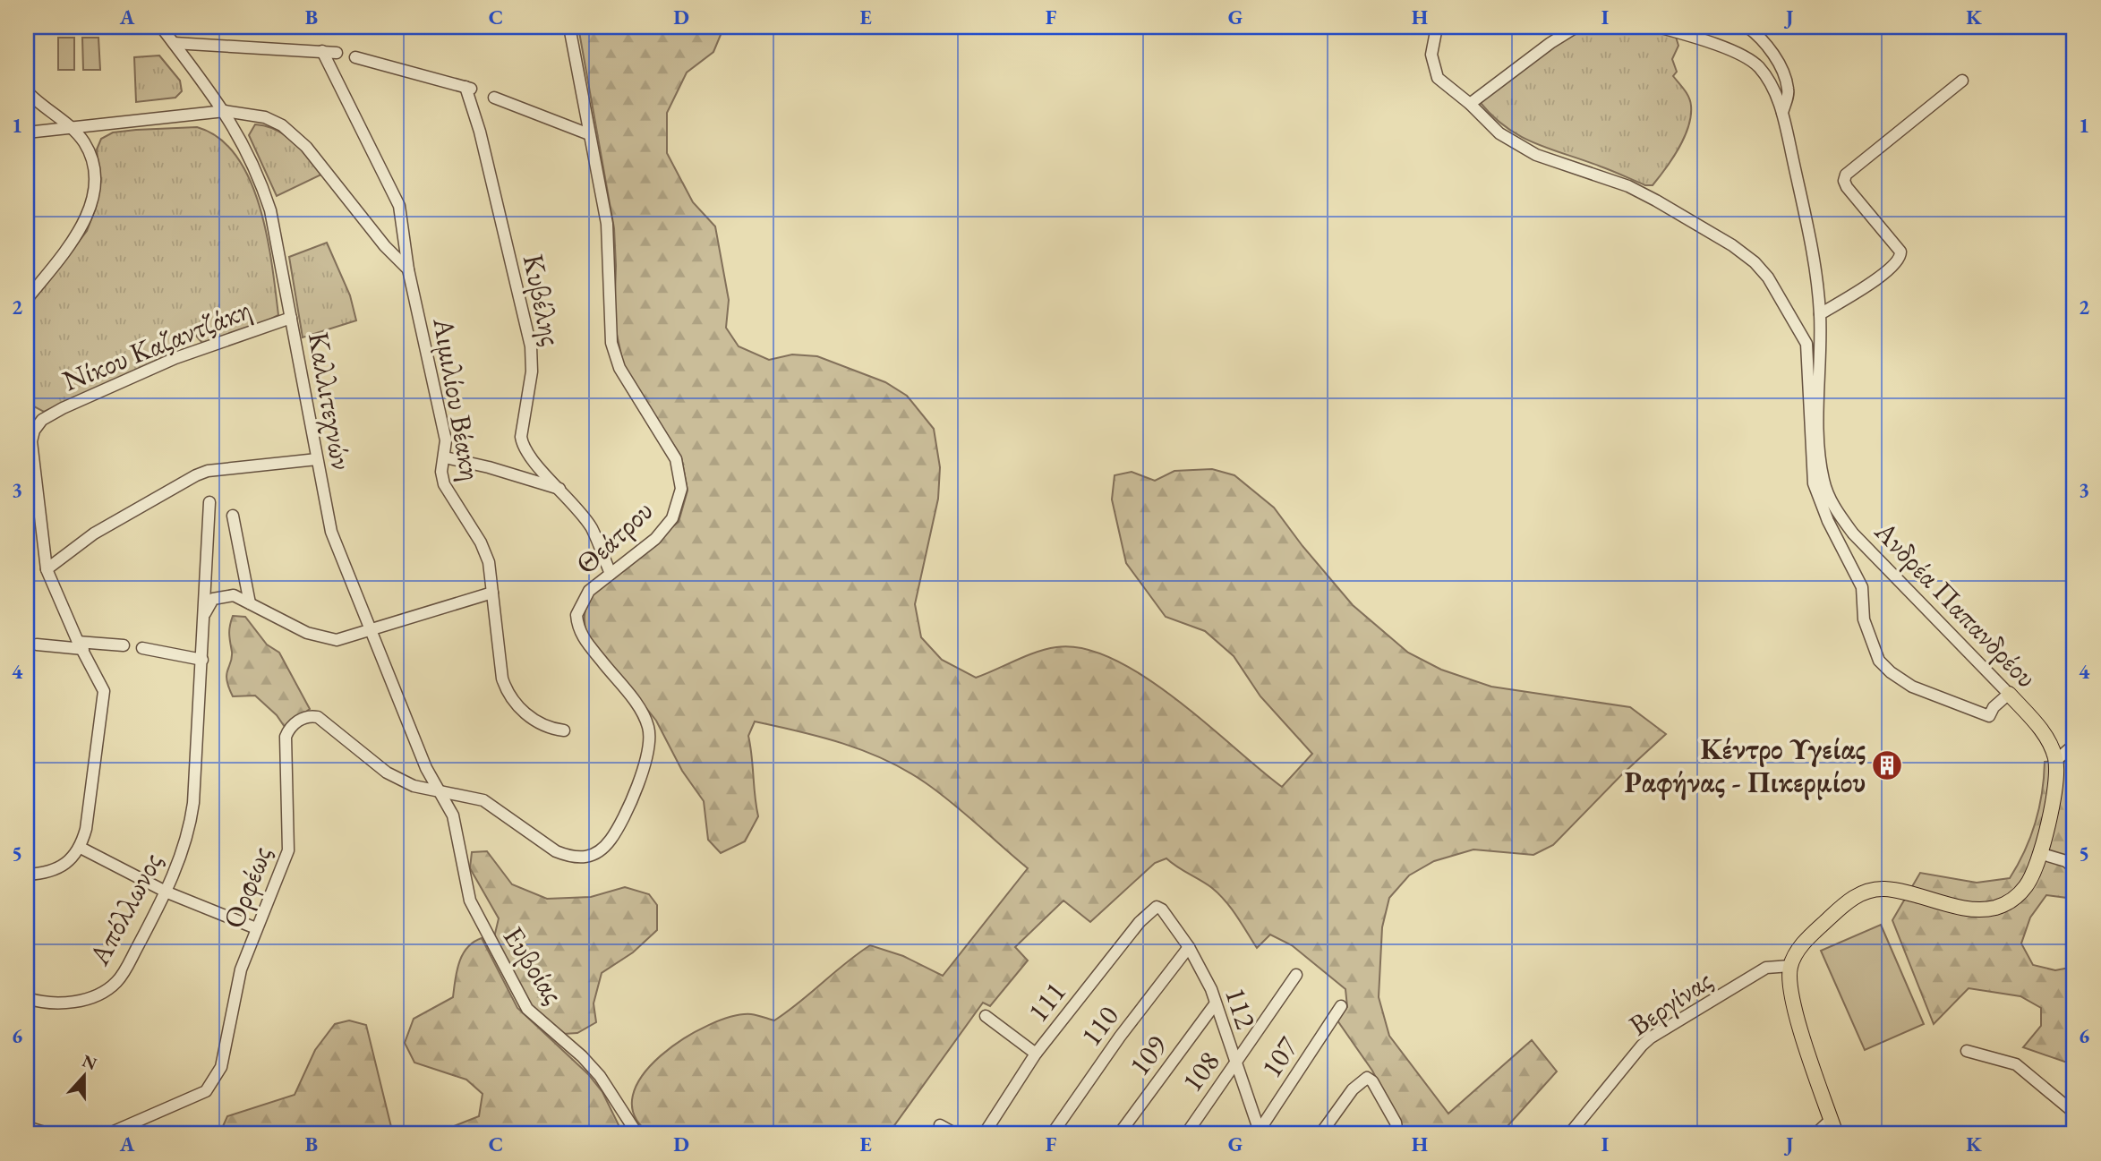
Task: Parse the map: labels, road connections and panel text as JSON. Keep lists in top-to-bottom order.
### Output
{
  "streets": {
    "main road": ["Ανδρέα Παπανδρέου"],
    "street": [
      "Κυβέλης",
      "Νίκου Καζαντζάκη",
      "Αιμιλίου Βέακη",
      "Καλλιτεχνών",
      "Θεάτρου",
      "Ορφέως",
      "Απόλλωνος",
      "Ευβοίας",
      "111",
      "Βεργίνας",
      "112",
      "110",
      "109",
      "107",
      "108"
    ]
  },
  "crossings": [
    ["Κυβέλης", "Θεάτρου"],
    ["Νίκου Καζαντζάκη", "Καλλιτεχνών"],
    ["Καλλιτεχνών", "Θεάτρου"],
    ["Καλλιτεχνών", "Ορφέως"],
    ["Καλλιτεχνών", "Ευβοίας"],
    ["Θεάτρου", "Ορφέως"],
    ["Θεάτρου", "Ευβοίας"],
    ["Ανδρέα Παπανδρέου", "Βεργίνας"],
    ["Ορφέως", "Ευβοίας"],
    ["111", "112"],
    ["112", "110"],
    ["112", "109"],
    ["112", "107"],
    ["112", "108"]
  ],
  "places": {
    "building": ["Κέντρο Υγείας Ραφήνας - Πικερμίου"]
  },
  "north": "top",
  "grid": {
    "columns": [
      "A",
      "B",
      "C",
      "D",
      "E",
      "F",
      "G",
      "H",
      "I",
      "J",
      "K"
    ],
    "rows": [
      "1",
      "2",
      "3",
      "4",
      "5",
      "6"
    ]
  }
}
